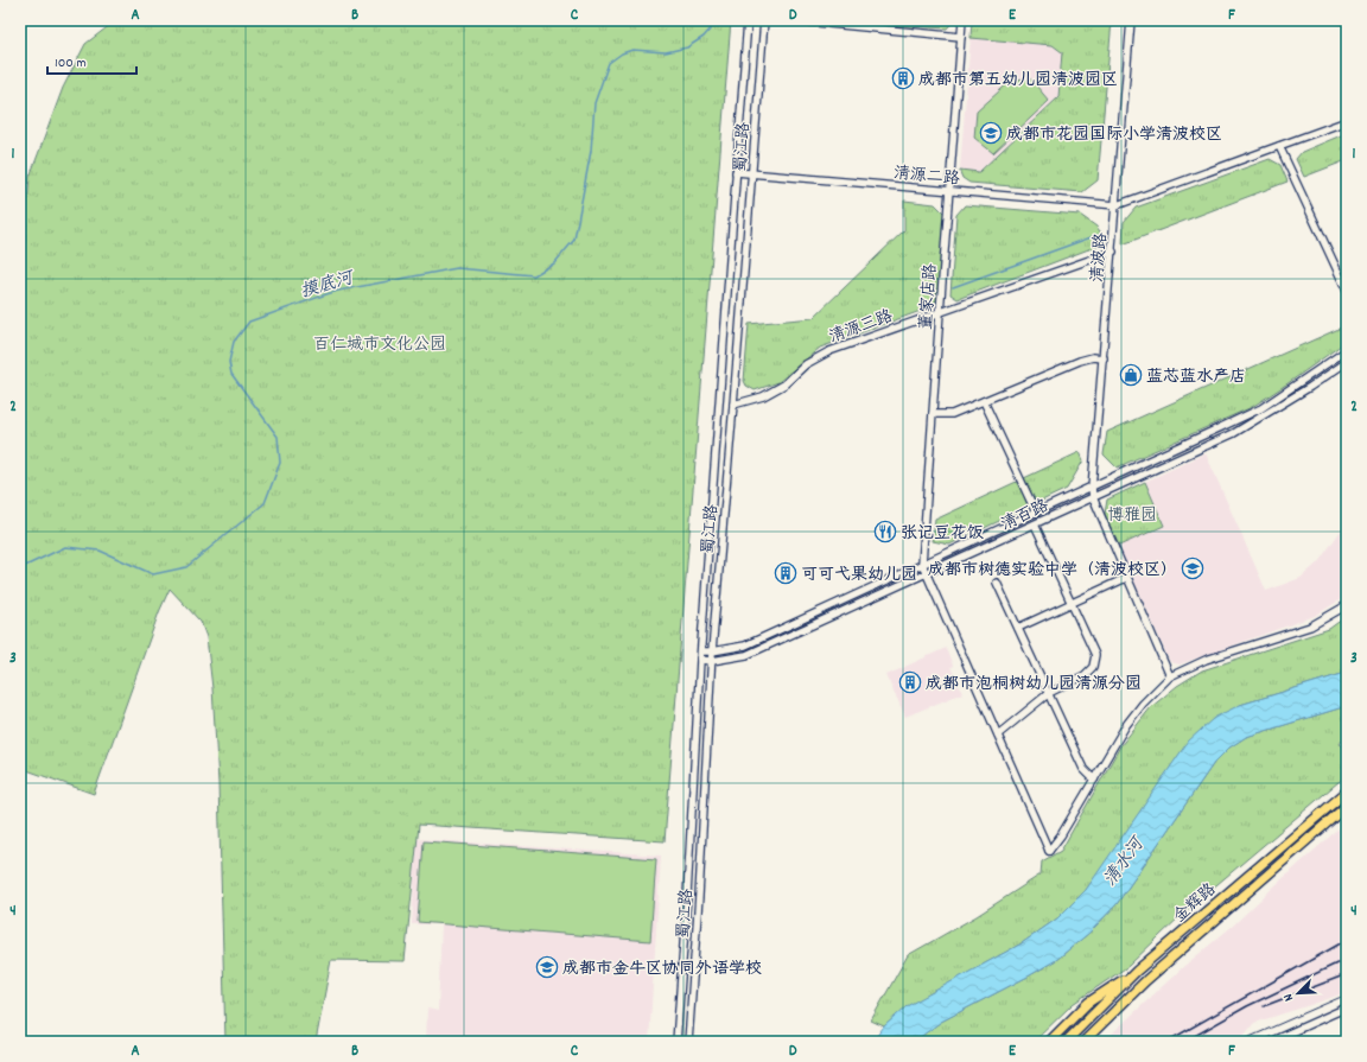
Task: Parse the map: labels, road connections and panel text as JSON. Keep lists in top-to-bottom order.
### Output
{
  "streets": {
    "main road": ["金辉路"],
    "street": [
      "蜀江路",
      "清源二路",
      "清波路",
      "董家店路",
      "清源三路",
      "清百路"
    ]
  },
  "crossings": [
    ["蜀江路", "清源二路"],
    ["蜀江路", "清源三路"],
    ["蜀江路", "清百路"],
    ["清源二路", "清波路"],
    ["清源二路", "董家店路"],
    ["清波路", "清源三路"],
    ["清波路", "清百路"],
    ["董家店路", "清源三路"],
    ["董家店路", "清百路"]
  ],
  "water": ["摸底河", "清水河"],
  "parks": ["百仁城市文化公园", "博雅园"],
  "places": {
    "building": ["成都市第五幼儿园清波园区", "可可弋果幼儿园", "成都市泡桐树幼儿园清源分园"],
    "school or university": ["成都市花园国际小学清波校区", "成都市树德实验中学（清波校区）", "成都市金牛区协同外语学校"],
    "shop": ["蓝芯蓝水产店"],
    "restaurant": ["张记豆花饭"]
  },
  "scale_bar": "100 m",
  "north": "bottom left",
  "grid": {
    "columns": [
      "A",
      "B",
      "C",
      "D",
      "E",
      "F"
    ],
    "rows": [
      "1",
      "2",
      "3",
      "4"
    ]
  }
}
